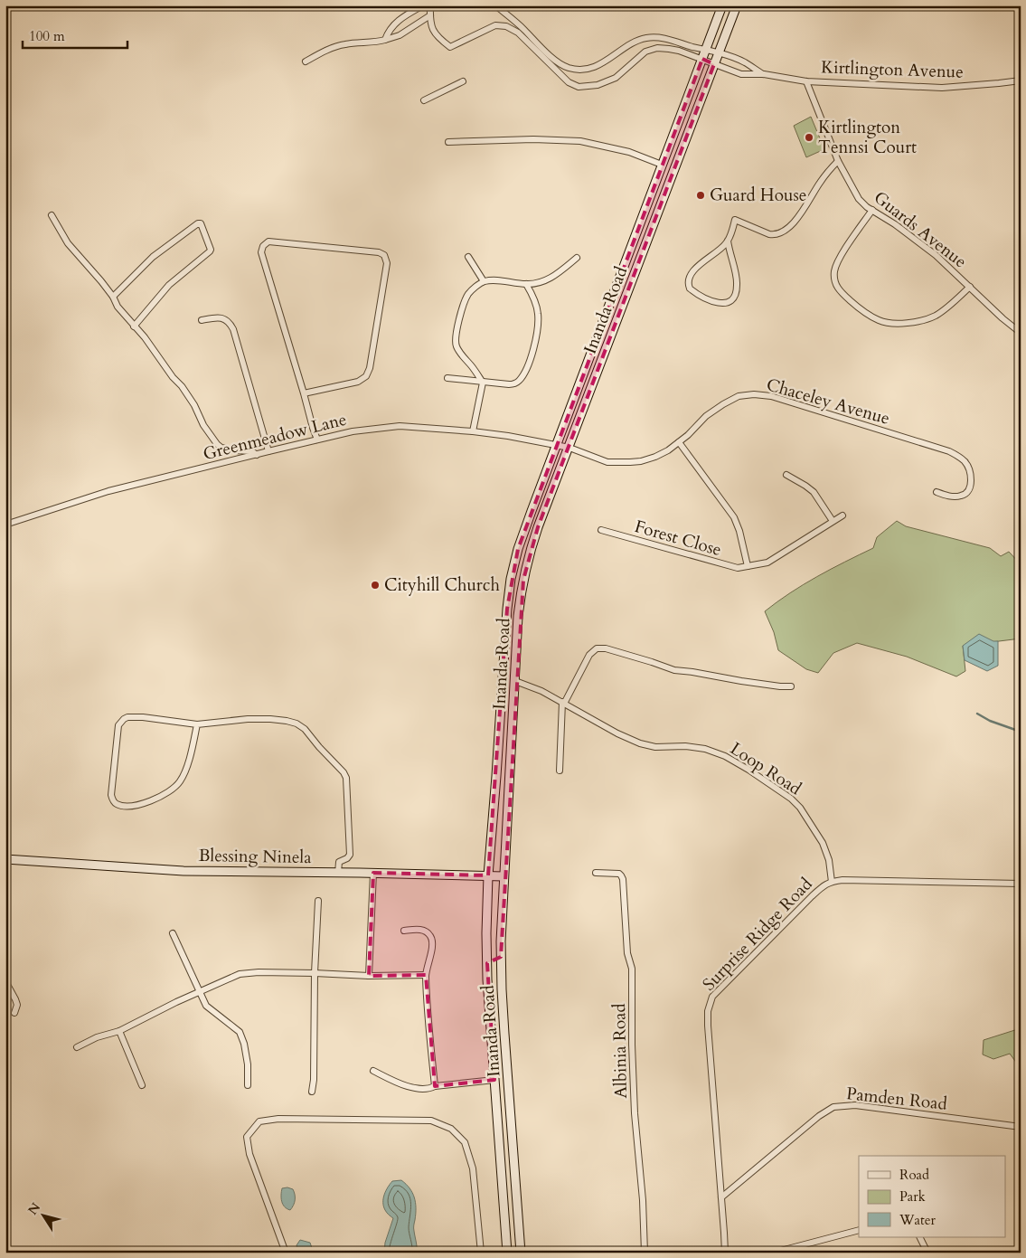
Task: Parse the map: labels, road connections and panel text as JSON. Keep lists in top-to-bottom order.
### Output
{
  "streets": {
    "main road": ["Inanda Road", "Blessing Ninela"],
    "street": [
      "Kirtlington Avenue",
      "Guards Avenue",
      "Chaceley Avenue",
      "Greenmeadow Lane",
      "Forest Close",
      "Loop Road",
      "Surprise Ridge Road",
      "Albinia Road",
      "Pamden Road"
    ]
  },
  "crossings": [
    ["Kirtlington Avenue", "Guards Avenue"],
    ["Kirtlington Avenue", "Inanda Road"],
    ["Inanda Road", "Chaceley Avenue"],
    ["Inanda Road", "Greenmeadow Lane"],
    ["Inanda Road", "Loop Road"],
    ["Inanda Road", "Blessing Ninela"],
    ["Chaceley Avenue", "Greenmeadow Lane"],
    ["Loop Road", "Surprise Ridge Road"],
    ["Surprise Ridge Road", "Pamden Road"]
  ],
  "places": ["Kirtlington Tennsi Court", "Guard House", "Cityhill Church"],
  "legend": ["Road", "Park", "Water"],
  "scale_bar": "100 m",
  "north": "top left"
}
